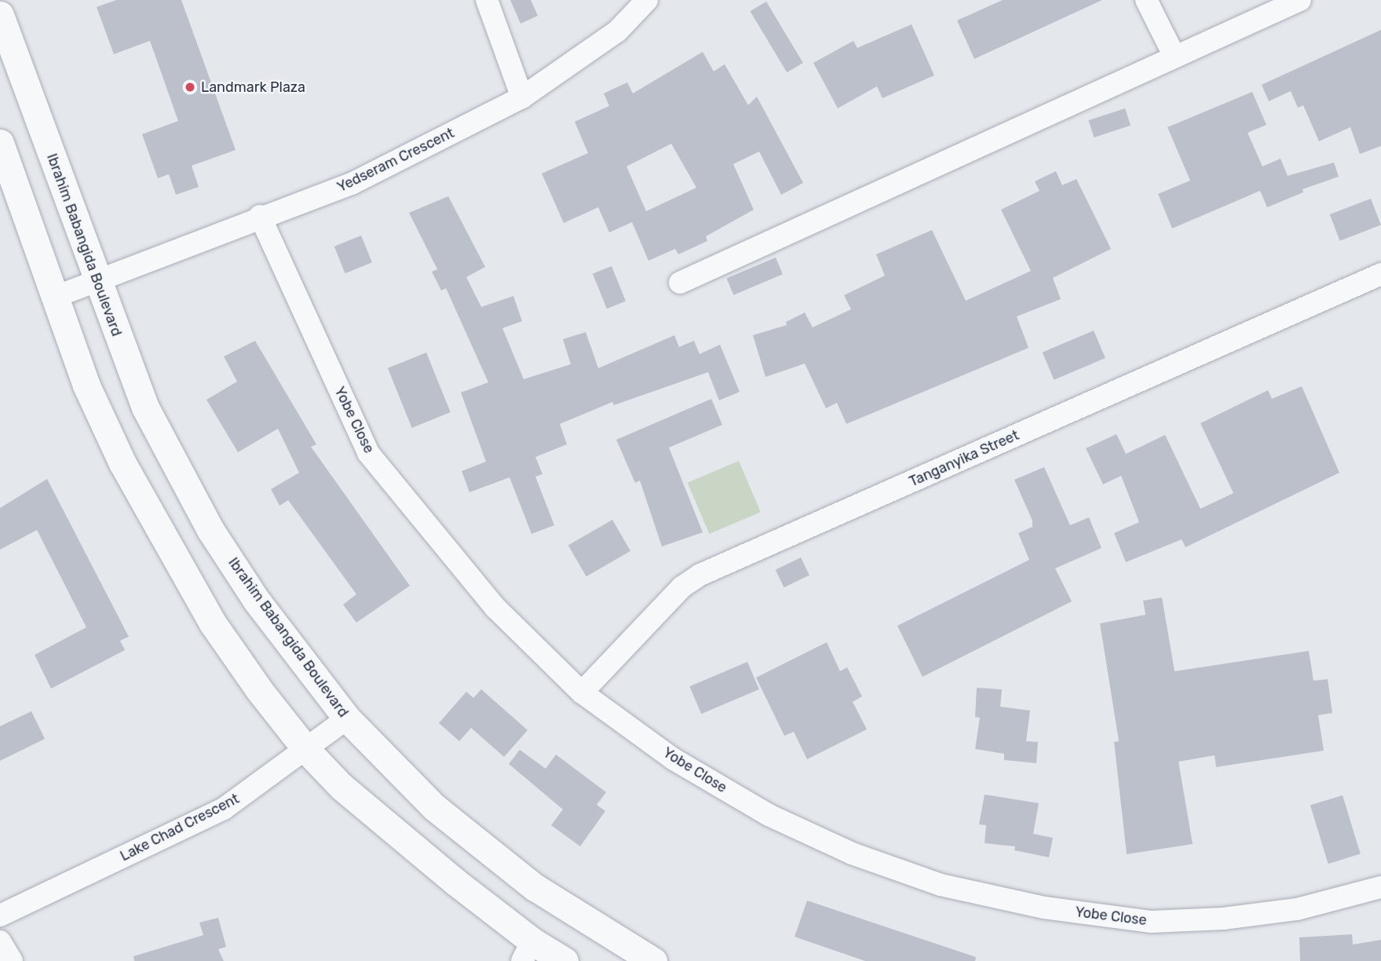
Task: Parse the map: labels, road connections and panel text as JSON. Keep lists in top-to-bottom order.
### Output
{
  "streets": {
    "street": [
      "Yedseram Crescent",
      "Ibrahim Babangida Boulevard",
      "Yobe Close",
      "Tanganyika Street",
      "Lake Chad Crescent"
    ]
  },
  "crossings": [
    ["Yedseram Crescent", "Ibrahim Babangida Boulevard"],
    ["Yedseram Crescent", "Yobe Close"],
    ["Ibrahim Babangida Boulevard", "Lake Chad Crescent"],
    ["Yobe Close", "Tanganyika Street"]
  ],
  "places": ["Landmark Plaza"]
}
